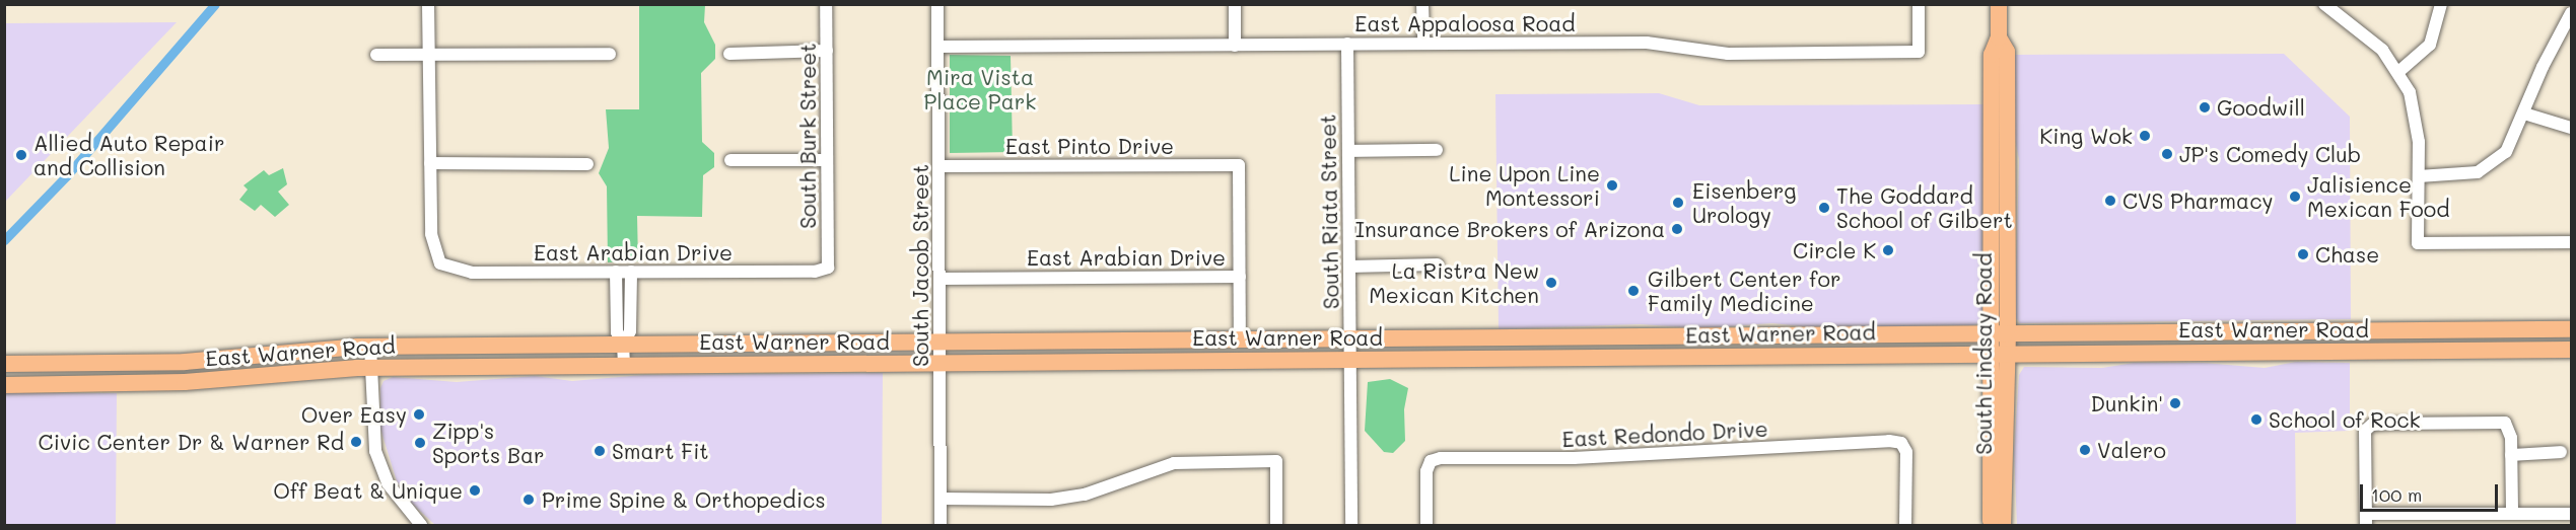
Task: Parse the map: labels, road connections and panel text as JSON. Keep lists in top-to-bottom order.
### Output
{
  "streets": {
    "main road": ["East Warner Road", "South Lindsay Road"],
    "street": [
      "East Appaloosa Road",
      "South Burk Street",
      "East Pinto Drive",
      "South Riata Street",
      "East Arabian Drive",
      "South Jacob Street",
      "East Redondo Drive"
    ]
  },
  "crossings": [
    ["East Appaloosa Road", "South Riata Street"],
    ["East Appaloosa Road", "South Jacob Street"],
    ["South Burk Street", "East Arabian Drive"],
    ["East Pinto Drive", "East Arabian Drive"],
    ["East Pinto Drive", "South Jacob Street"],
    ["South Riata Street", "East Warner Road"],
    ["East Arabian Drive", "South Jacob Street"],
    ["South Jacob Street", "East Warner Road"],
    ["East Warner Road", "South Lindsay Road"]
  ],
  "parks": ["Mira Vista Place Park"],
  "places": [
    "Goodwill",
    "King Wok",
    "JP's Comedy Club",
    "Allied Auto Repair and Collision",
    "Line Upon Line Montessori",
    "Jalisience Mexican Food",
    "CVS Pharmacy",
    "Eisenberg Urology",
    "The Goddard School of Gilbert",
    "Insurance Brokers of Arizona",
    "Circle K",
    "Chase",
    "La Ristra New Mexican Kitchen",
    "Gilbert Center for Family Medicine",
    "Dunkin'",
    "Over Easy",
    "School of Rock",
    "Civic Center Dr & Warner Rd",
    "Zipp's Sports Bar",
    "Valero",
    "Smart Fit",
    "Off Beat & Unique",
    "Prime Spine & Orthopedics"
  ],
  "scale_bar": "100 m"
}
